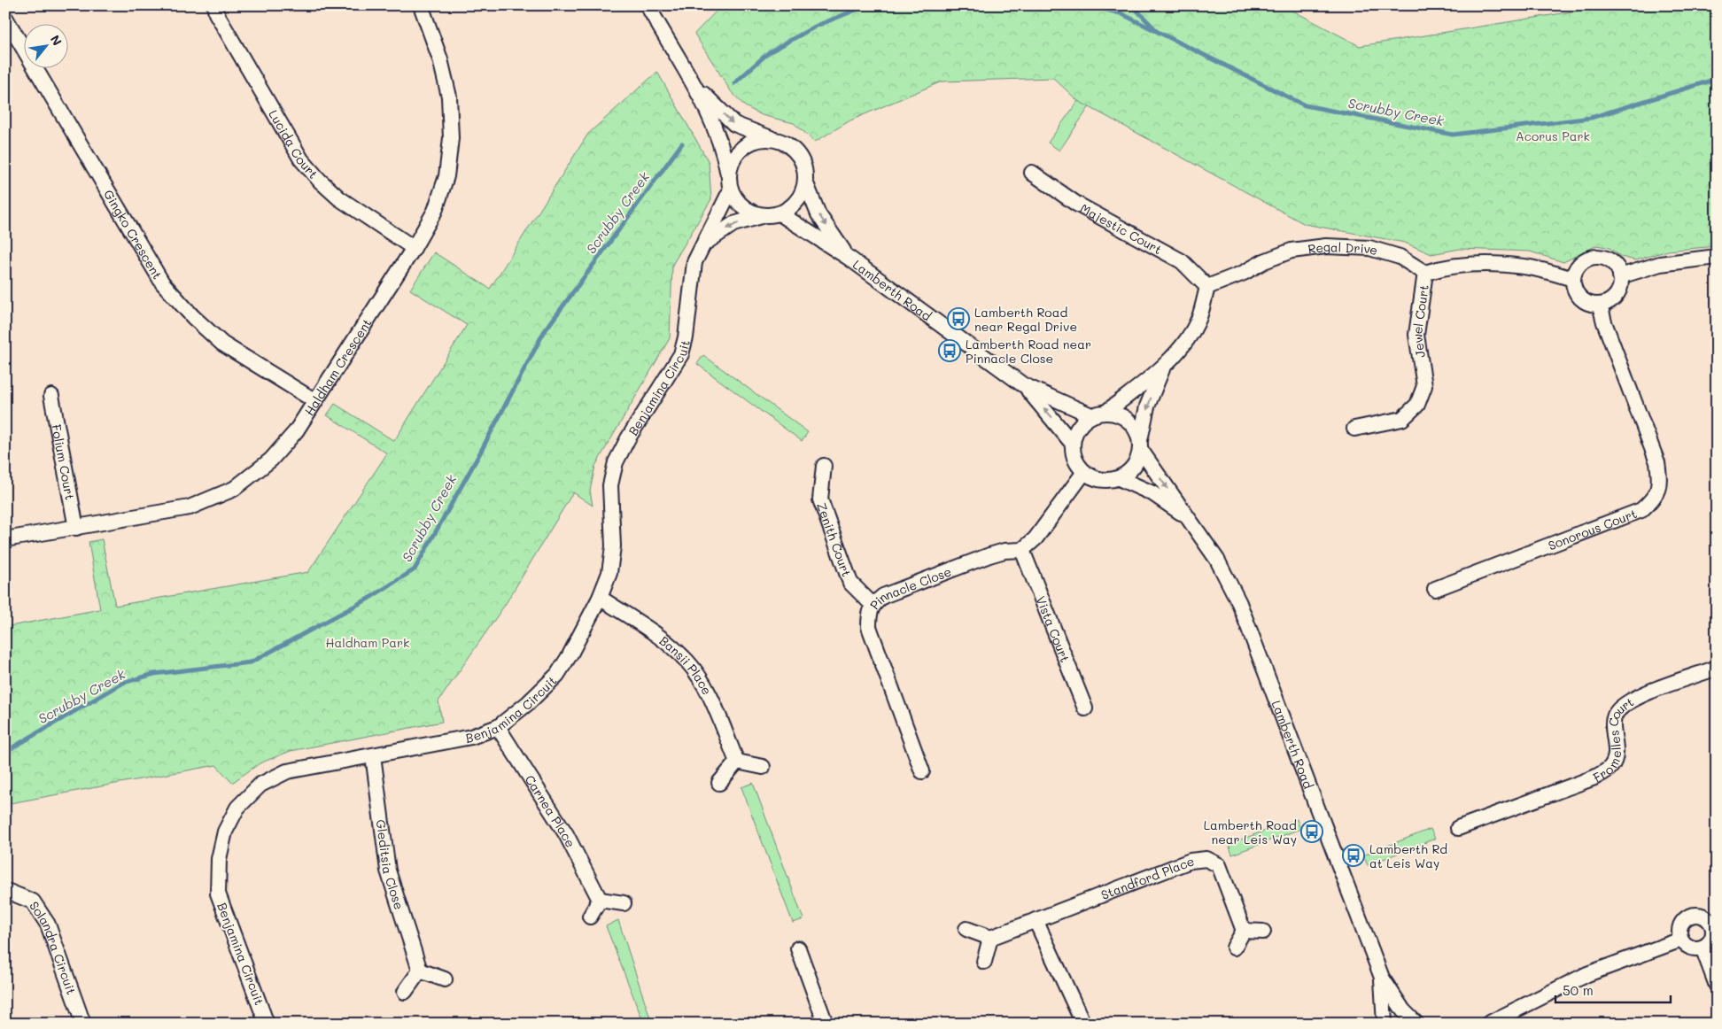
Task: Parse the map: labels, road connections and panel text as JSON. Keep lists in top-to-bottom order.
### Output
{
  "streets": {
    "street": [
      "Lucida Court",
      "Majestic Court",
      "Gingko Crescent",
      "Regal Drive",
      "Lamberth Road",
      "Jewel Court",
      "Haldham Crescent",
      "Benjamina Circuit",
      "Folium Court",
      "Sonorous Court",
      "Zenith Court",
      "Pinnacle Close",
      "Vista Court",
      "Bansii Place",
      "Fromelles Court",
      "Carnea Place",
      "Gleditsia Close",
      "Standford Place",
      "Solandra Circuit"
    ]
  },
  "crossings": [
    ["Lucida Court", "Haldham Crescent"],
    ["Majestic Court", "Regal Drive"],
    ["Gingko Crescent", "Haldham Crescent"],
    ["Regal Drive", "Jewel Court"],
    ["Lamberth Road", "Benjamina Circuit"],
    ["Haldham Crescent", "Folium Court"],
    ["Benjamina Circuit", "Bansii Place"],
    ["Benjamina Circuit", "Carnea Place"],
    ["Benjamina Circuit", "Gleditsia Close"],
    ["Zenith Court", "Pinnacle Close"],
    ["Pinnacle Close", "Vista Court"]
  ],
  "water": ["Scrubby Creek"],
  "parks": ["Acorus Park", "Haldham Park"],
  "places": {
    "bus stop": [
      "Lamberth Road near Regal Drive",
      "Lamberth Road near Pinnacle Close",
      "Lamberth Road near Leis Way",
      "Lamberth Rd at Leis Way"
    ]
  },
  "scale_bar": "50 m",
  "north": "top right"
}
